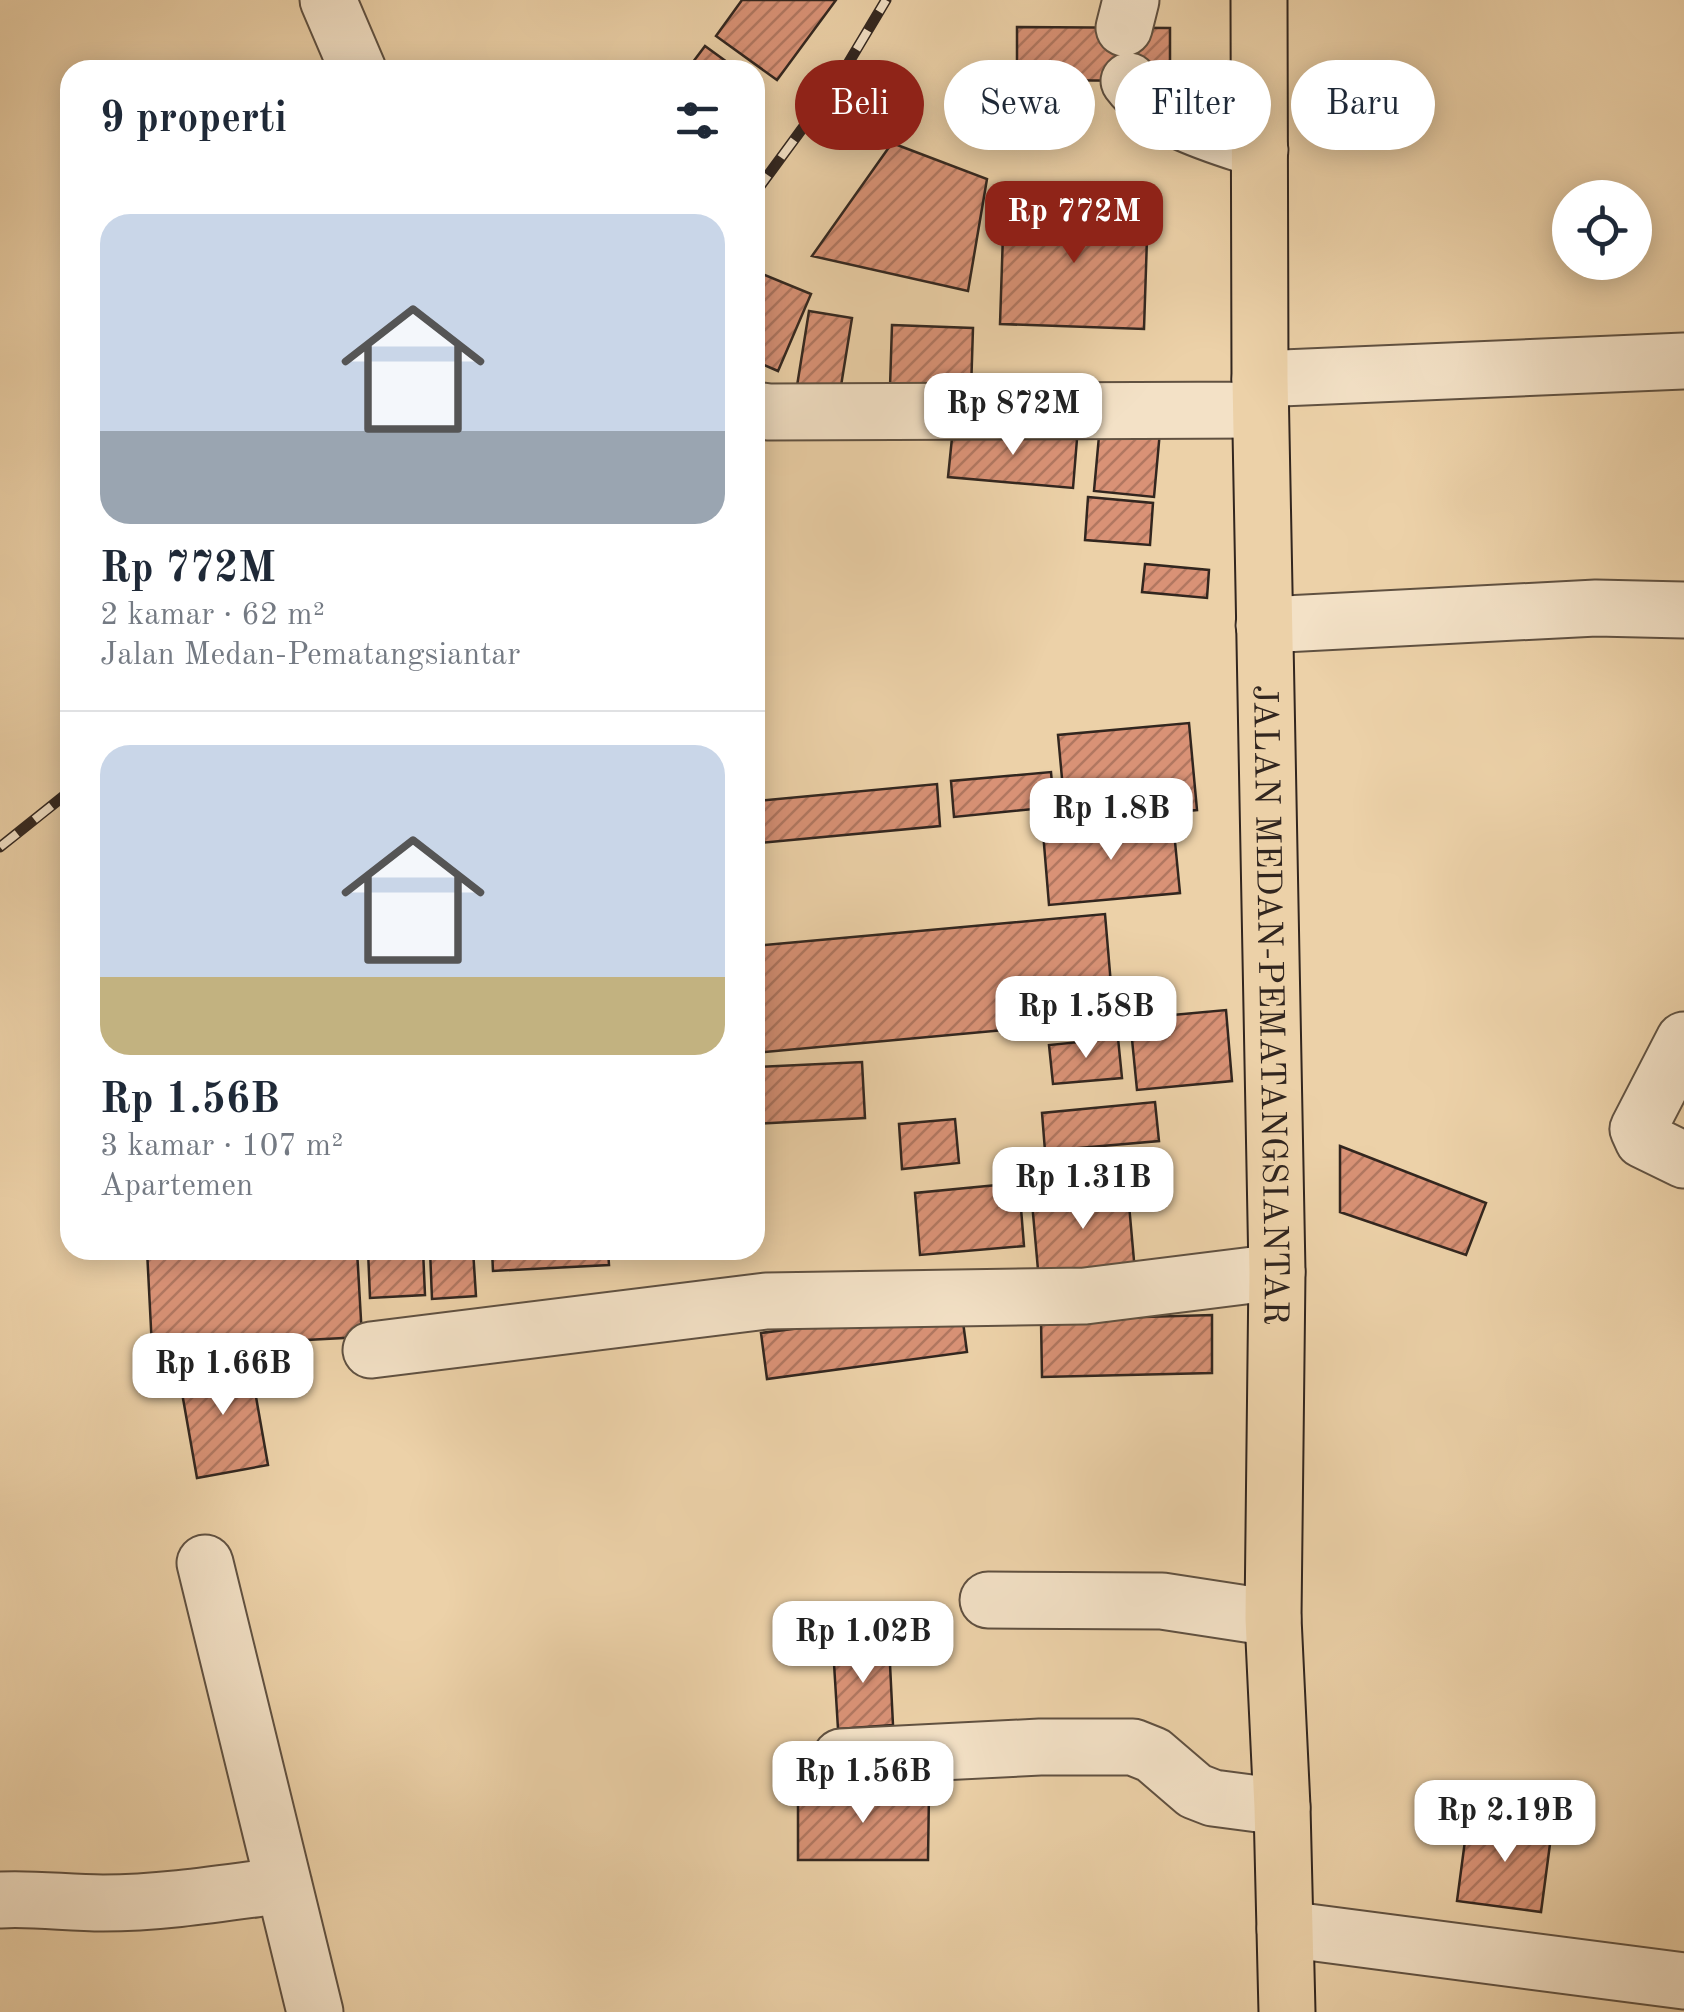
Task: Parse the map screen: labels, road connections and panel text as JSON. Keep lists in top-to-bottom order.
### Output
{
  "streets": {
    "highway": ["JALAN MEDAN-PEMATANGSIANTAR"]
  },
  "page": {
    "chip": [
      "Beli",
      "Sewa",
      "Filter",
      "Baru"
    ],
    "heading": "9 properti",
    "list": [
      {
        "name": "Rp 772M",
        "note": "2 kamar · 62 m² · Jalan Medan-Pematangsiantar"
      },
      {
        "name": "Rp 1.56B",
        "note": "3 kamar · 107 m² · Apartemen"
      }
    ],
    "price": [
      "Rp 772M",
      "Rp 872M",
      "Rp 1.8B",
      "Rp 1.58B",
      "Rp 1.31B",
      "Rp 1.66B",
      "Rp 1.02B",
      "Rp 1.56B",
      "Rp 2.19B"
    ]
  }
}
